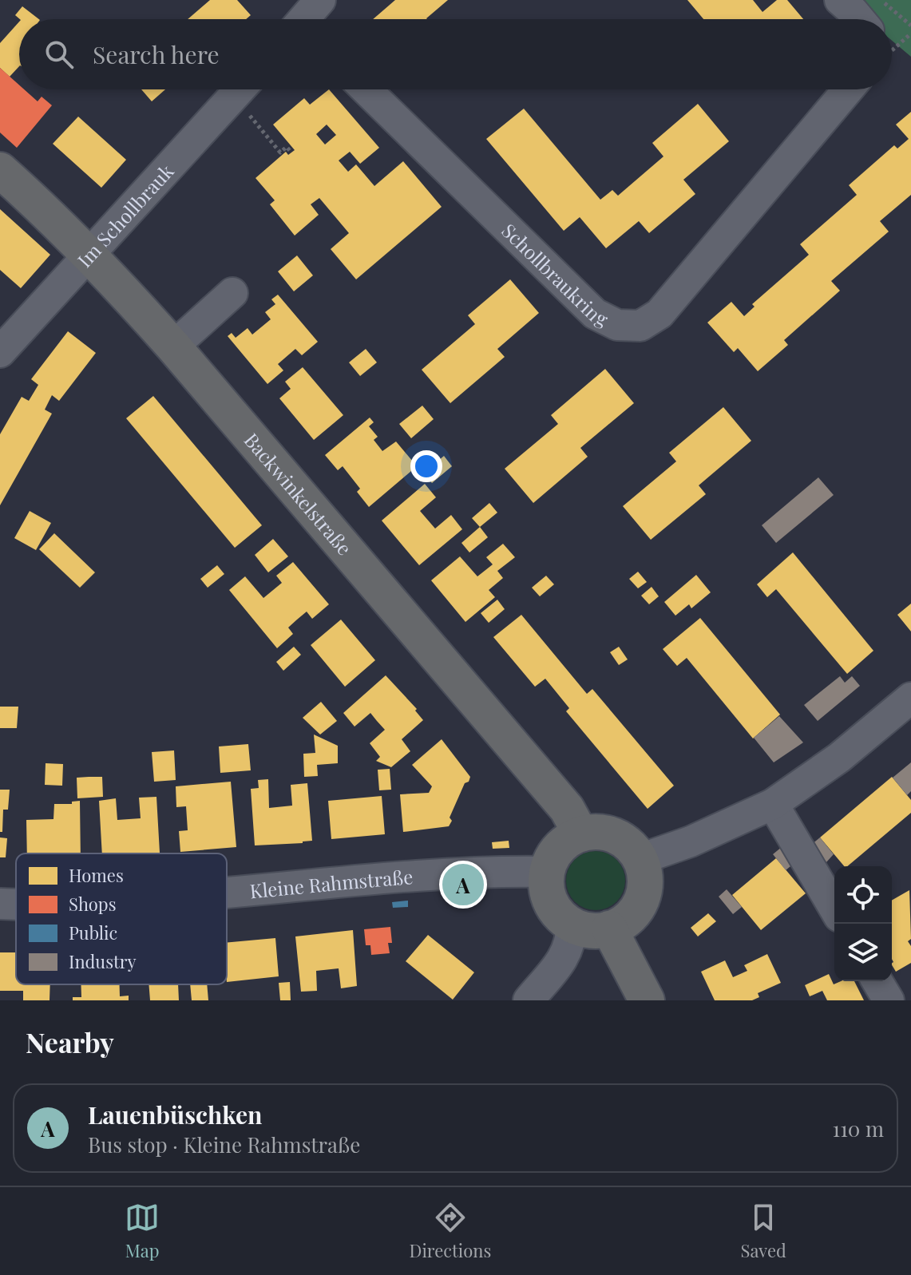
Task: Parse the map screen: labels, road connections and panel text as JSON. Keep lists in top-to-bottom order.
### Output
{
  "streets": {
    "main road": ["Backwinkelstraße"],
    "street": ["Im Schollbrauk", "Schollbraukring", "Kleine Rahmstraße"]
  },
  "crossings": [
    ["Im Schollbrauk", "Backwinkelstraße"],
    ["Backwinkelstraße", "Kleine Rahmstraße"]
  ],
  "legend": [
    "Homes",
    "Shops",
    "Public",
    "Industry"
  ],
  "page": {
    "search": "Search here",
    "pins": "A",
    "heading": "Nearby",
    "list": [
      {
        "mark": "A",
        "name": "Lauenbüschken",
        "note": "Bus stop · Kleine Rahmstraße",
        "value": "110 m"
      }
    ],
    "nav": ["Map", "Directions", "Saved"]
  }
}
